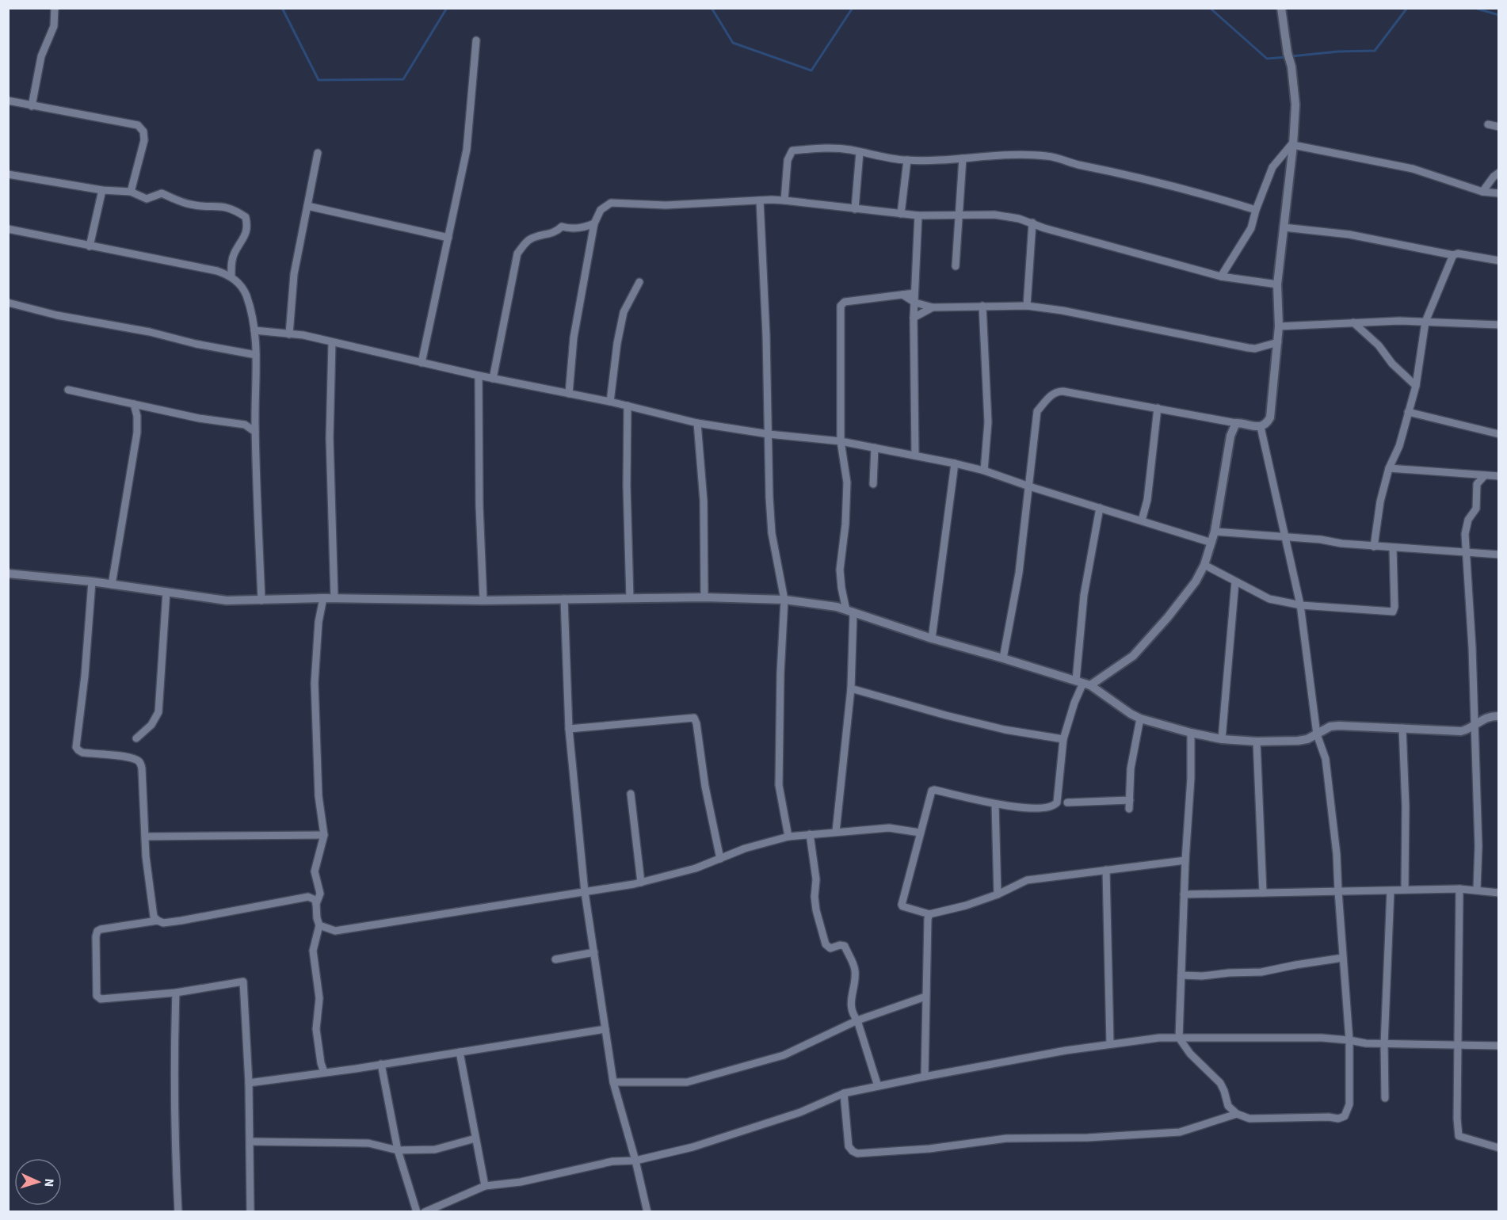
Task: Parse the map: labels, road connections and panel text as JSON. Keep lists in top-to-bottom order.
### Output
{
  "north": "right"
}
